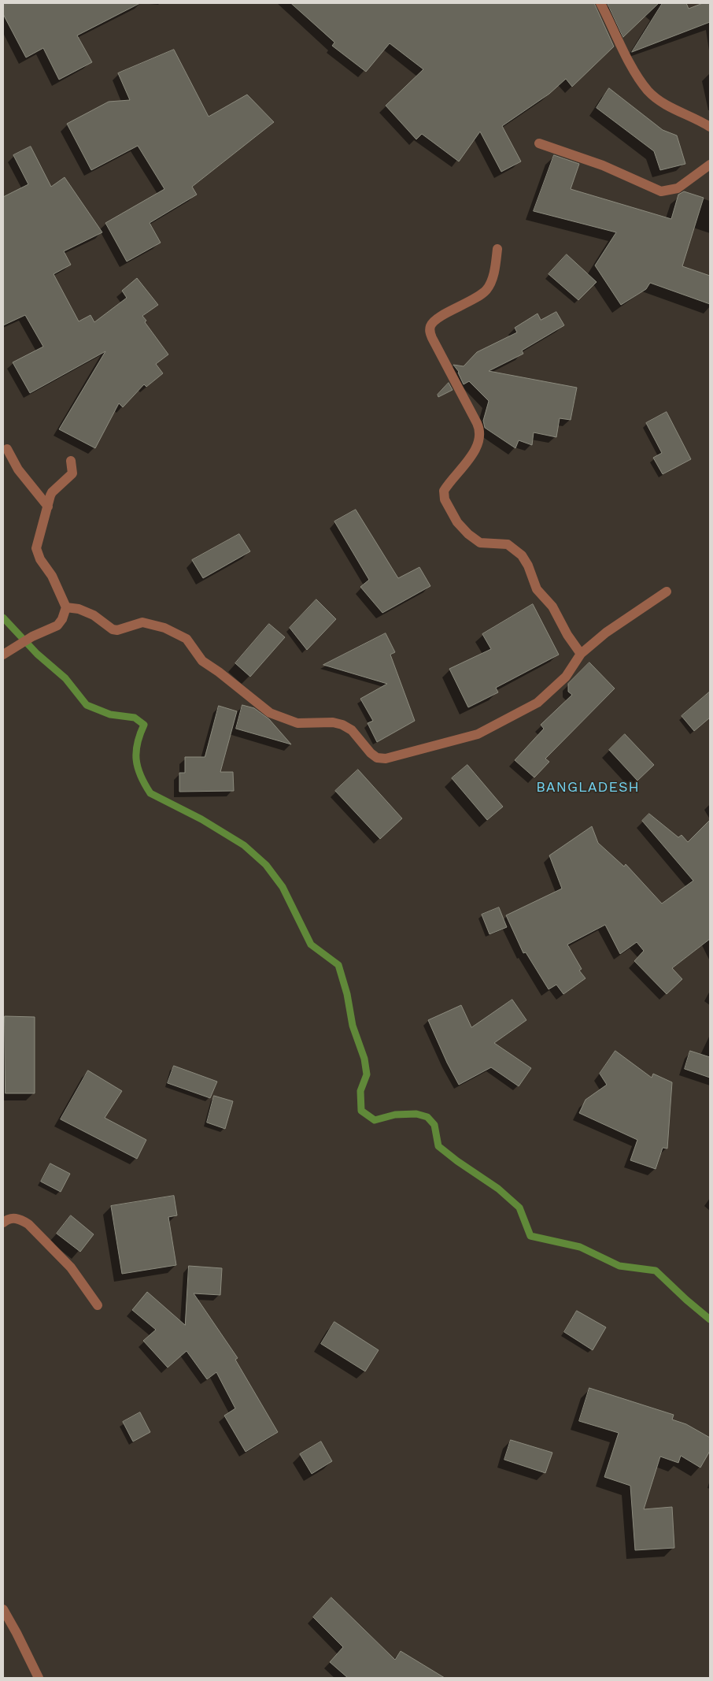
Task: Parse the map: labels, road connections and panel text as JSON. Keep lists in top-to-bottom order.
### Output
{
  "districts": ["BANGLADESH"]
}
